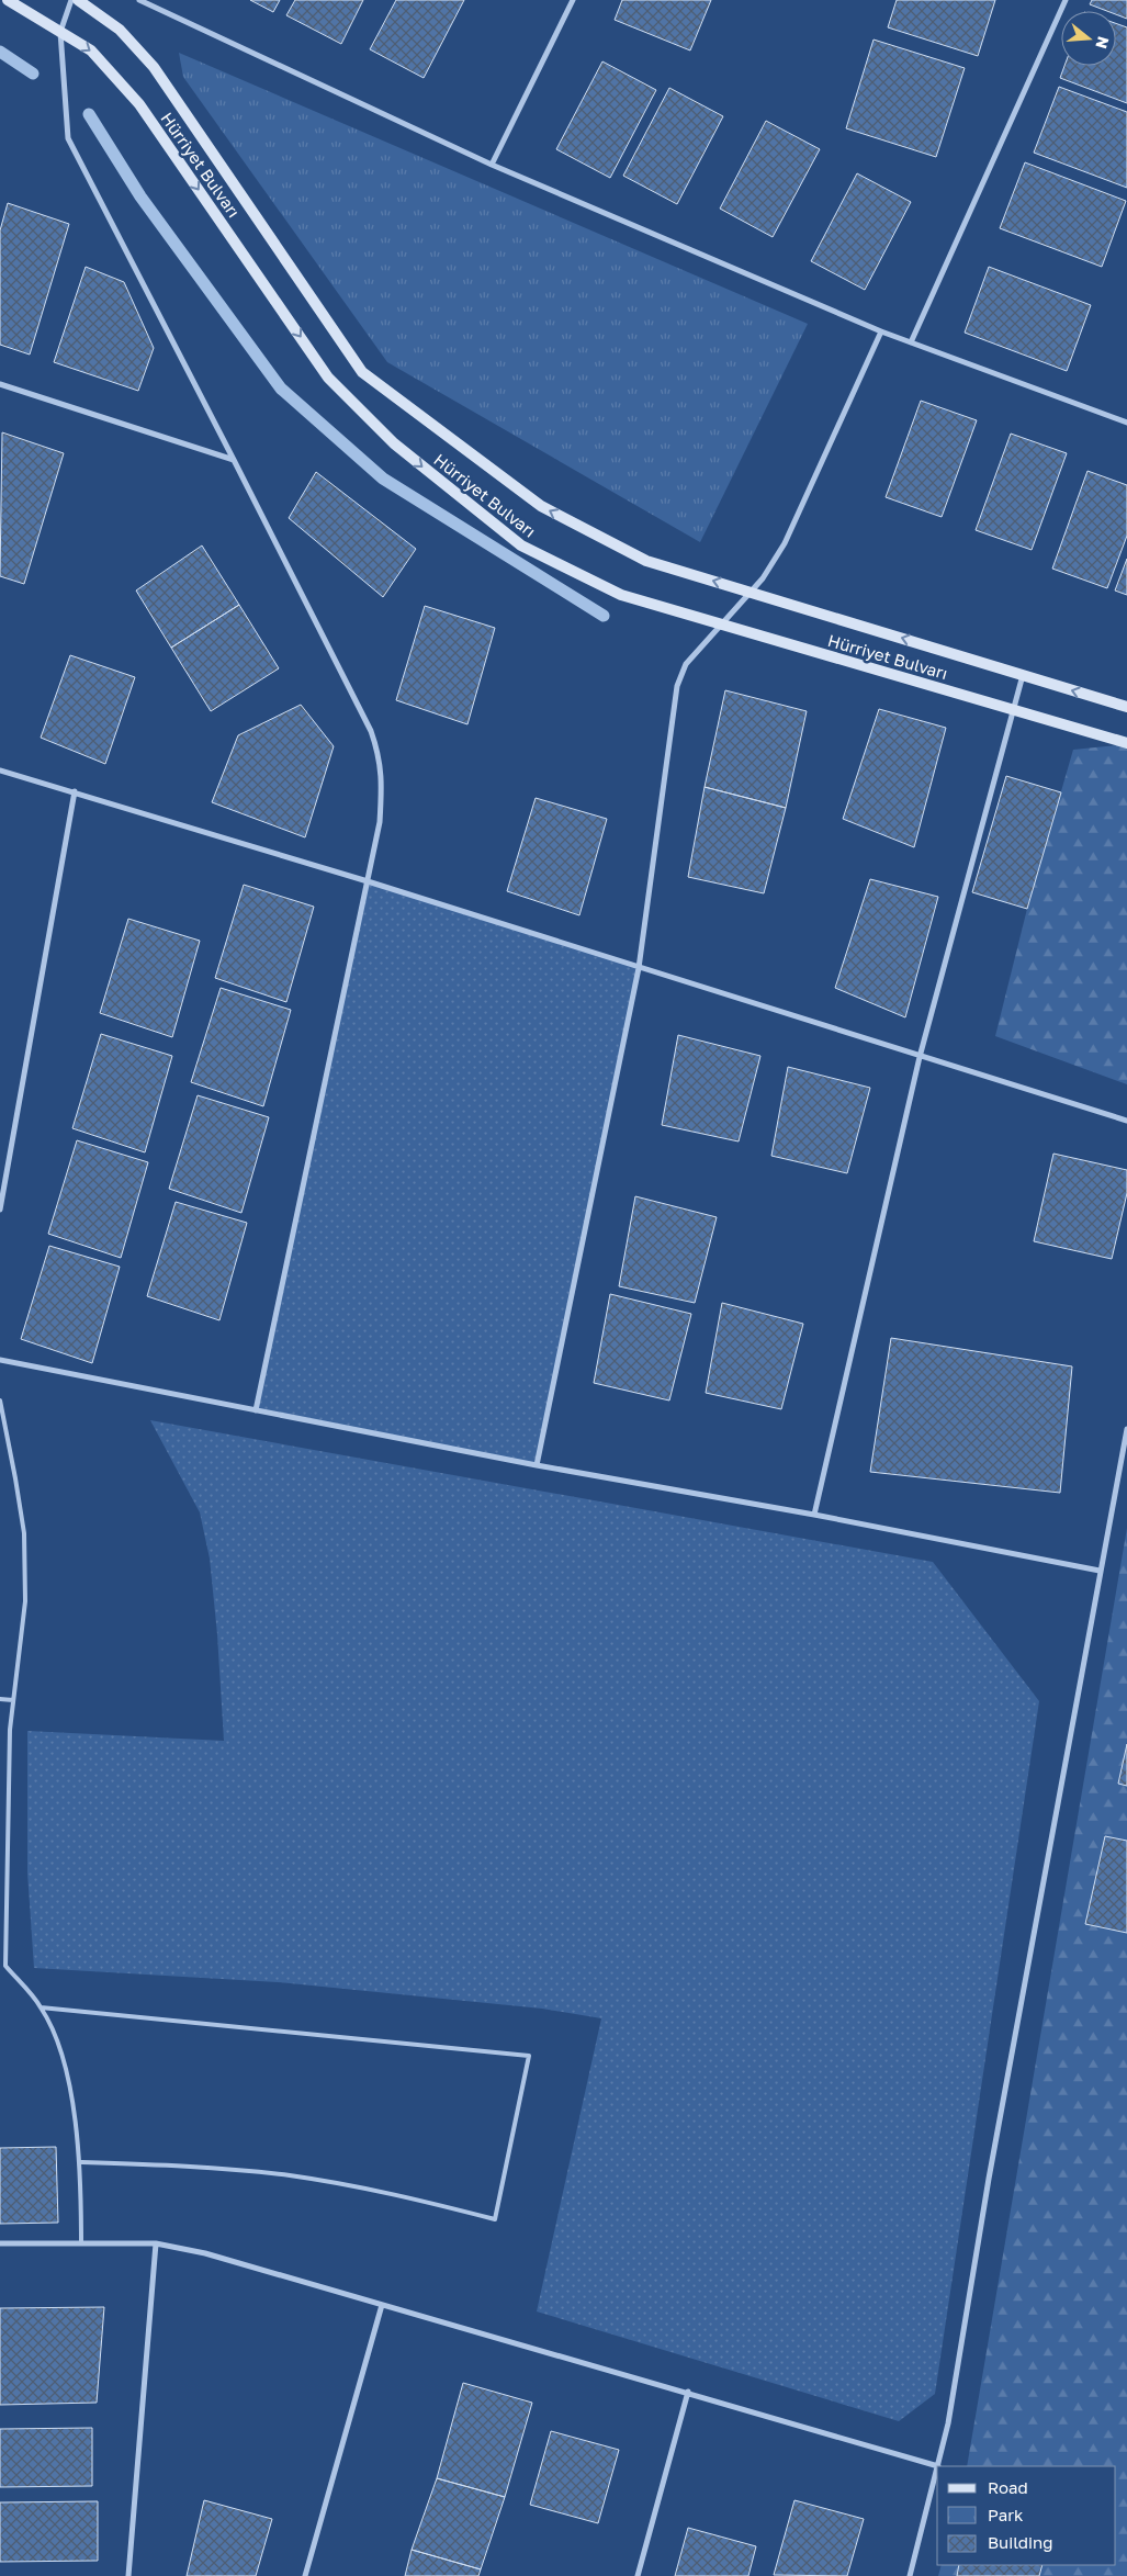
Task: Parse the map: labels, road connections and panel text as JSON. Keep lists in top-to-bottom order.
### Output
{
  "streets": {
    "main road": ["Hürriyet Bulvarı"]
  },
  "legend": ["Road", "Park", "Building"],
  "north": "right"
}
